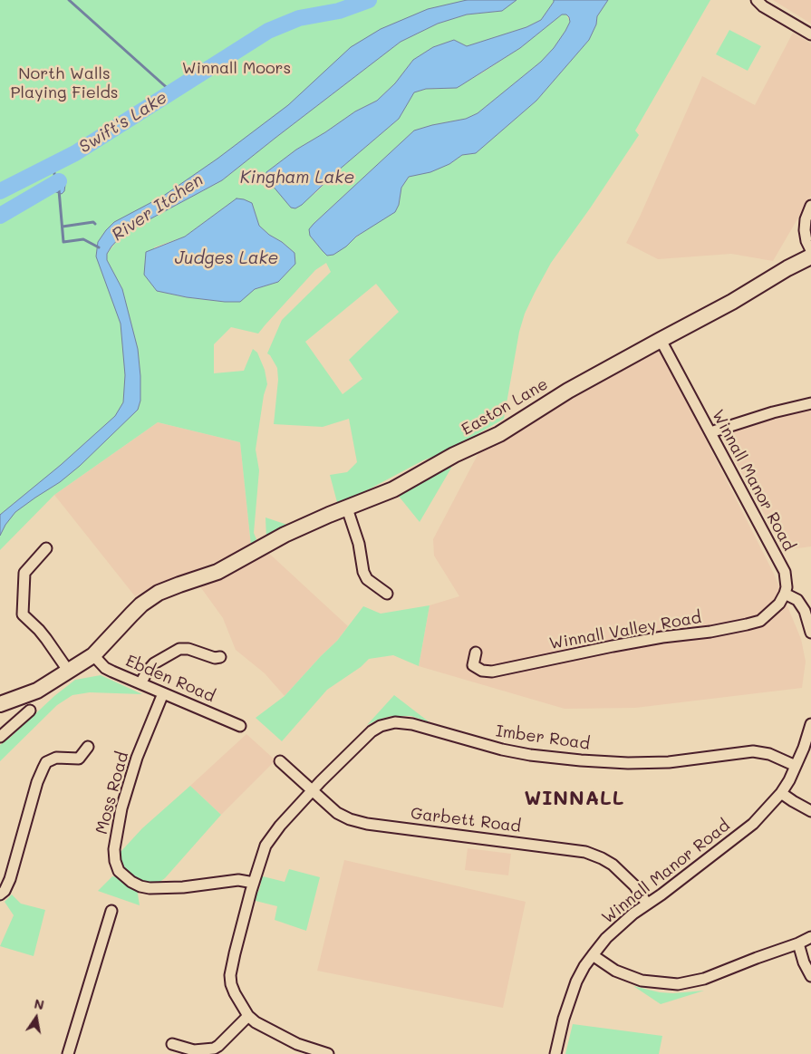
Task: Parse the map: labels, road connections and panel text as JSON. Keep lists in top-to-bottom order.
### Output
{
  "streets": {
    "street": [
      "Easton Lane",
      "Winnall Manor Road",
      "Winnall Valley Road",
      "Ebden Road",
      "Imber Road",
      "Moss Road",
      "Garbett Road"
    ]
  },
  "crossings": [
    ["Easton Lane", "Winnall Manor Road"],
    ["Easton Lane", "Ebden Road"],
    ["Winnall Manor Road", "Winnall Valley Road"],
    ["Winnall Manor Road", "Imber Road"],
    ["Winnall Manor Road", "Garbett Road"],
    ["Ebden Road", "Moss Road"],
    ["Imber Road", "Moss Road"],
    ["Imber Road", "Garbett Road"]
  ],
  "districts": ["WINNALL"],
  "water": [
    "Swift's Lake",
    "Kingham Lake",
    "River Itchen",
    "Judges Lake"
  ],
  "parks": ["Winnall Moors", "North Walls Playing Fields"],
  "north": "top"
}
